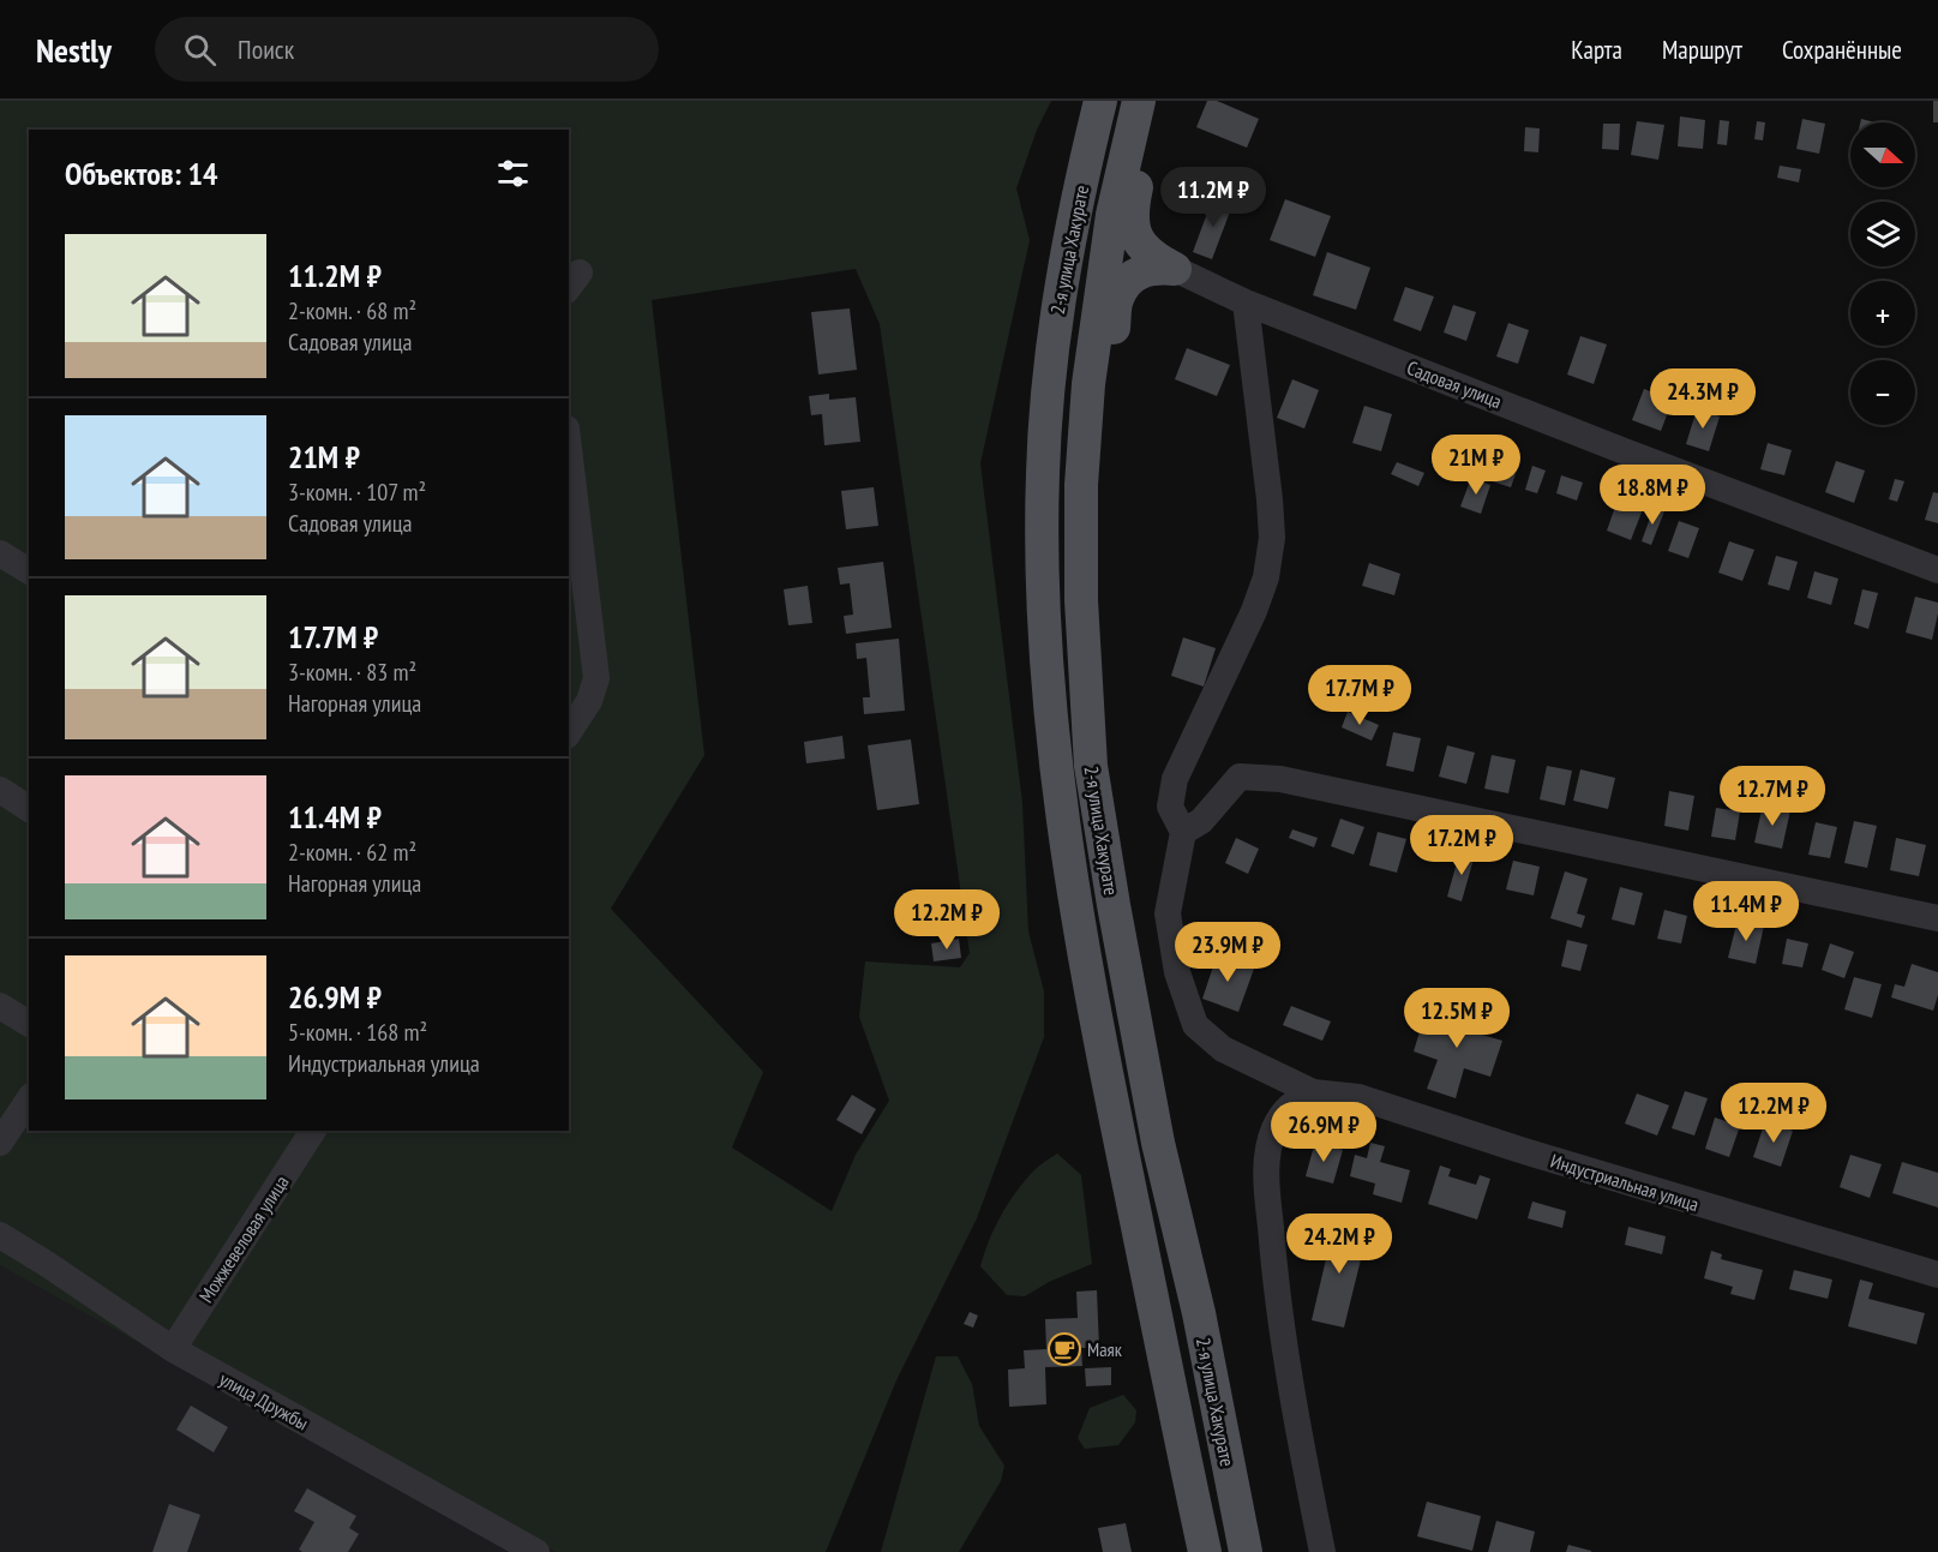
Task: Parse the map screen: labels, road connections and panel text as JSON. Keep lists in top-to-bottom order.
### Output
{
  "streets": {
    "main road": ["2-я улица Хакурате"],
    "street": [
      "Садовая улица",
      "Индустриальная улица",
      "Можжевеловая улица",
      "улица Дружбы"
    ]
  },
  "crossings": [
    ["Можжевеловая улица", "улица Дружбы"]
  ],
  "places": {
    "cafe": ["Маяк"]
  },
  "north": "right",
  "page": {
    "header": "Nestly",
    "search": "Поиск",
    "nav": ["Карта", "Маршрут", "Сохранённые"],
    "map_buttons": ["+", "−"],
    "heading": "Объектов: 14",
    "price": [
      "11.2M ₽",
      "24.3M ₽",
      "21M ₽",
      "18.8M ₽",
      "17.7M ₽",
      "12.7M ₽",
      "17.2M ₽",
      "11.4M ₽",
      "12.2M ₽",
      "23.9M ₽",
      "12.5M ₽",
      "12.2M ₽",
      "26.9M ₽",
      "24.2M ₽"
    ],
    "list": [
      {
        "name": "11.2M ₽",
        "note": "2-комн. · 68 m² · Садовая улица"
      },
      {
        "name": "21M ₽",
        "note": "3-комн. · 107 m² · Садовая улица"
      },
      {
        "name": "17.7M ₽",
        "note": "3-комн. · 83 m² · Нагорная улица"
      },
      {
        "name": "11.4M ₽",
        "note": "2-комн. · 62 m² · Нагорная улица"
      },
      {
        "name": "26.9M ₽",
        "note": "5-комн. · 168 m² · Индустриальная улица"
      }
    ]
  }
}
